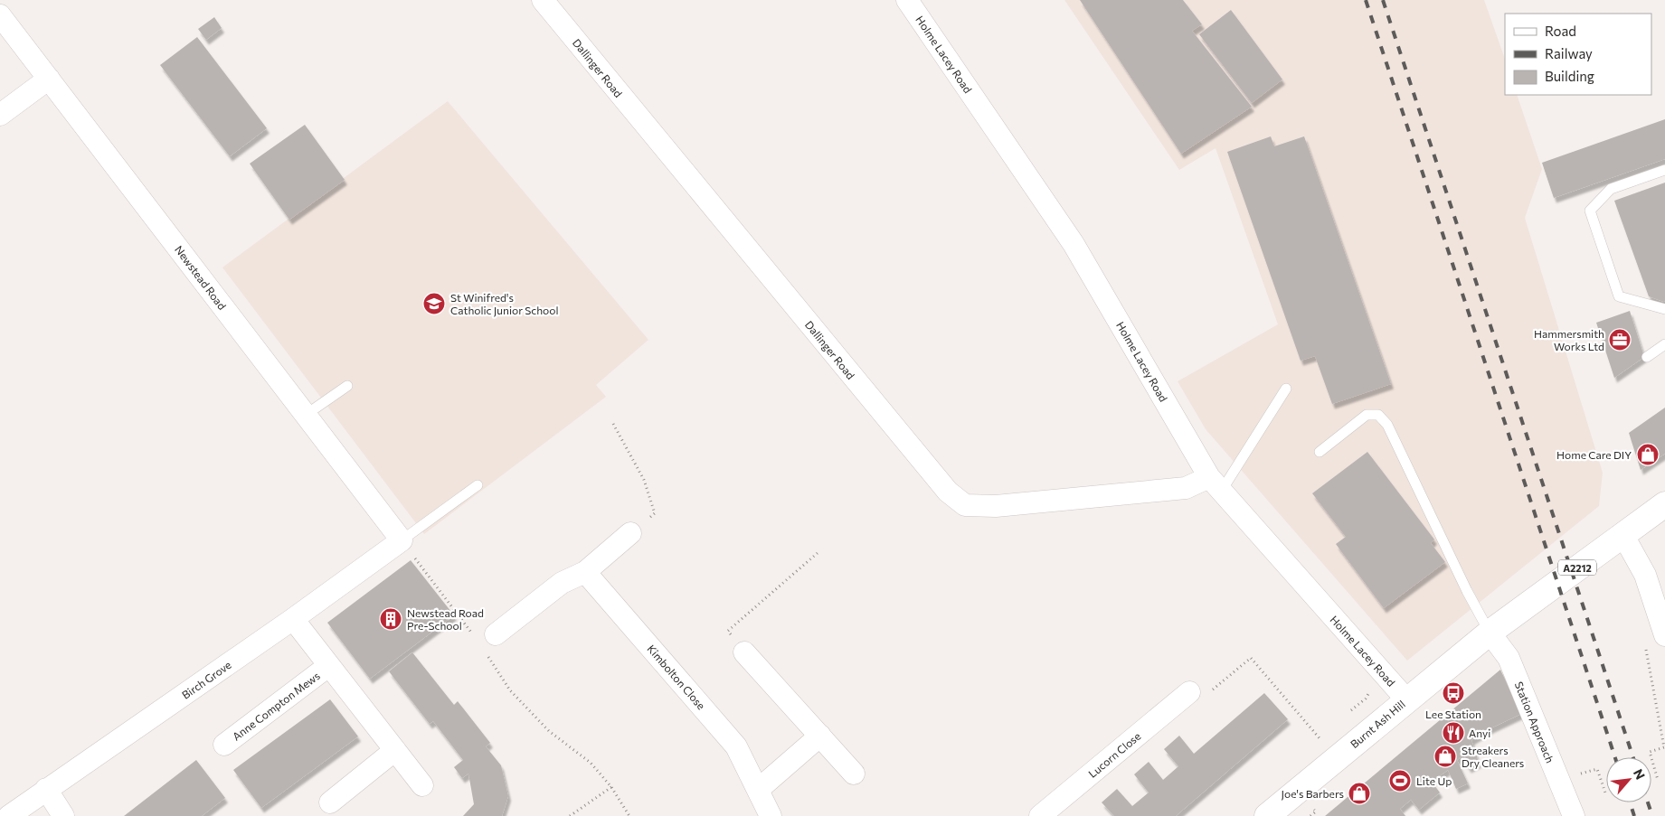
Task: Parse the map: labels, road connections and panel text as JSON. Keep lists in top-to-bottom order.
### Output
{
  "streets": {
    "main road": ["A2212", "Burnt Ash Hill"],
    "street": [
      "Holme Lacey Road",
      "Dallinger Road",
      "Newstead Road",
      "Kimbolton Close",
      "Birch Grove",
      "Anne Compton Mews",
      "Station Approach",
      "Lucorn Close"
    ]
  },
  "crossings": [
    ["Holme Lacey Road", "Dallinger Road"],
    ["Holme Lacey Road", "Burnt Ash Hill"],
    ["Newstead Road", "Birch Grove"],
    ["A2212", "Station Approach"],
    ["A2212", "Burnt Ash Hill"],
    ["Birch Grove", "Anne Compton Mews"],
    ["Station Approach", "Burnt Ash Hill"]
  ],
  "places": {
    "school or university": ["St Winifred's Catholic Junior School"],
    "office": ["Hammersmith Works Ltd"],
    "shop": ["Home Care DIY", "Streakers Dry Cleaners", "Joe's Barbers"],
    "building": ["Newstead Road Pre-School"],
    "bus stop": ["Lee Station"],
    "restaurant": ["Anyi"],
    "sports": ["Lite Up"]
  },
  "legend": ["Road", "Railway", "Building"],
  "north": "top right"
}
